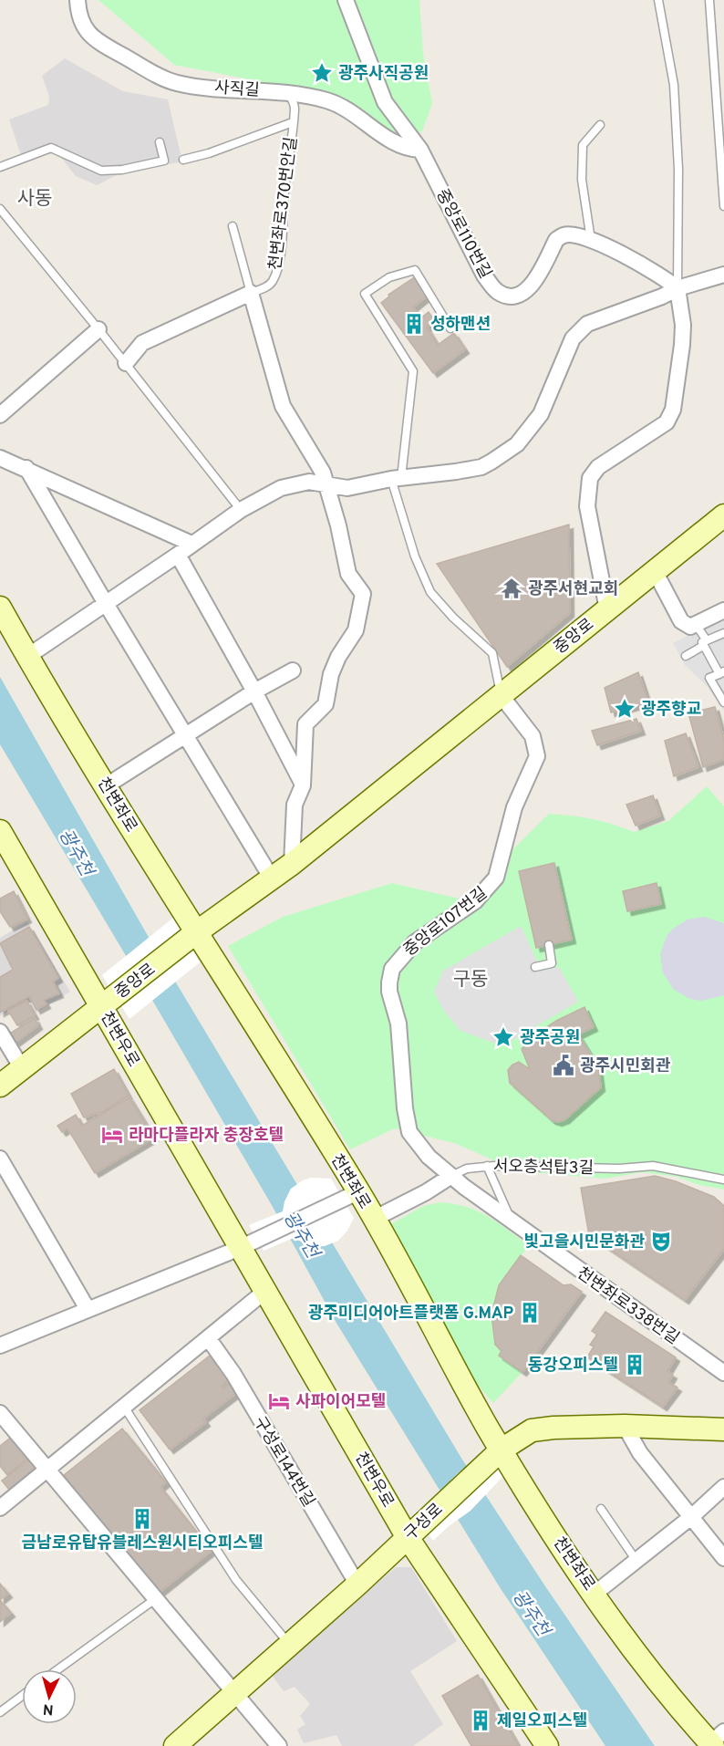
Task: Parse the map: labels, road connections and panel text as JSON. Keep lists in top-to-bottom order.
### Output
{
  "streets": {
    "street": [
      "사직길",
      "중앙로110번길",
      "중앙로",
      "천변좌로",
      "중앙로107번길",
      "천변우로",
      "서오층석탑3길",
      "천변좌로338번길",
      "구성로144번길",
      "구성로"
    ],
    "lane": ["천변좌로370번안길"]
  },
  "crossings": [
    ["사직길", "천변좌로370번안길"],
    ["사직길", "중앙로110번길"],
    ["중앙로", "천변좌로"],
    ["중앙로", "중앙로107번길"],
    ["중앙로", "천변우로"],
    ["천변좌로", "서오층석탑3길"],
    ["천변좌로", "구성로"],
    ["중앙로107번길", "천변좌로338번길"],
    ["천변우로", "구성로"],
    ["서오층석탑3길", "천변좌로338번길"],
    ["구성로144번길", "구성로"]
  ],
  "districts": ["사동", "구동"],
  "water": ["광주천"],
  "places": {
    "place": ["광주사직공원", "광주향교", "광주공원"],
    "building": [
      "성하맨션",
      "광주미디어아트플랫폼 G.MAP",
      "동강오피스텔",
      "금남로유탑유블레스원시티오피스텔",
      "제일오피스텔"
    ],
    "temple": ["광주서현교회"],
    "public building": ["광주시민회관"],
    "hotel": ["라마다플라자 충장호텔", "사파이어모텔"],
    "theatre": ["빛고을시민문화관"]
  },
  "north": "bottom"
}
